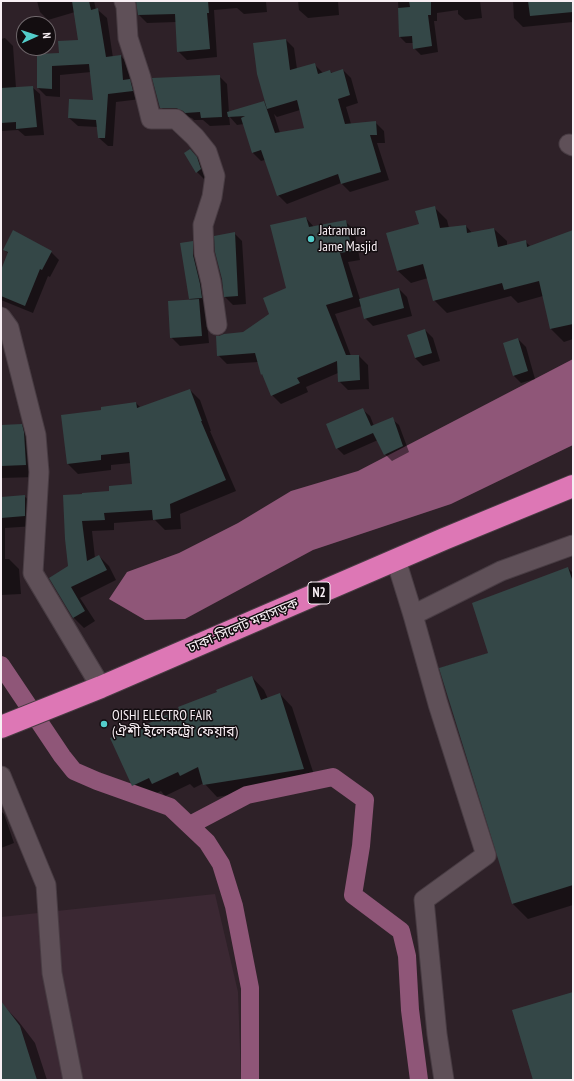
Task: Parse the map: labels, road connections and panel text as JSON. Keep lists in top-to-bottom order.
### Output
{
  "streets": {
    "highway": ["N2", "ঢাকা-সিলেট মহাসড়ক"]
  },
  "places": ["Jatramura Jame Masjid", "OISHI ELECTRO FAIR (ঐশী ইলেকট্রো ফেয়ার)"],
  "north": "right"
}
